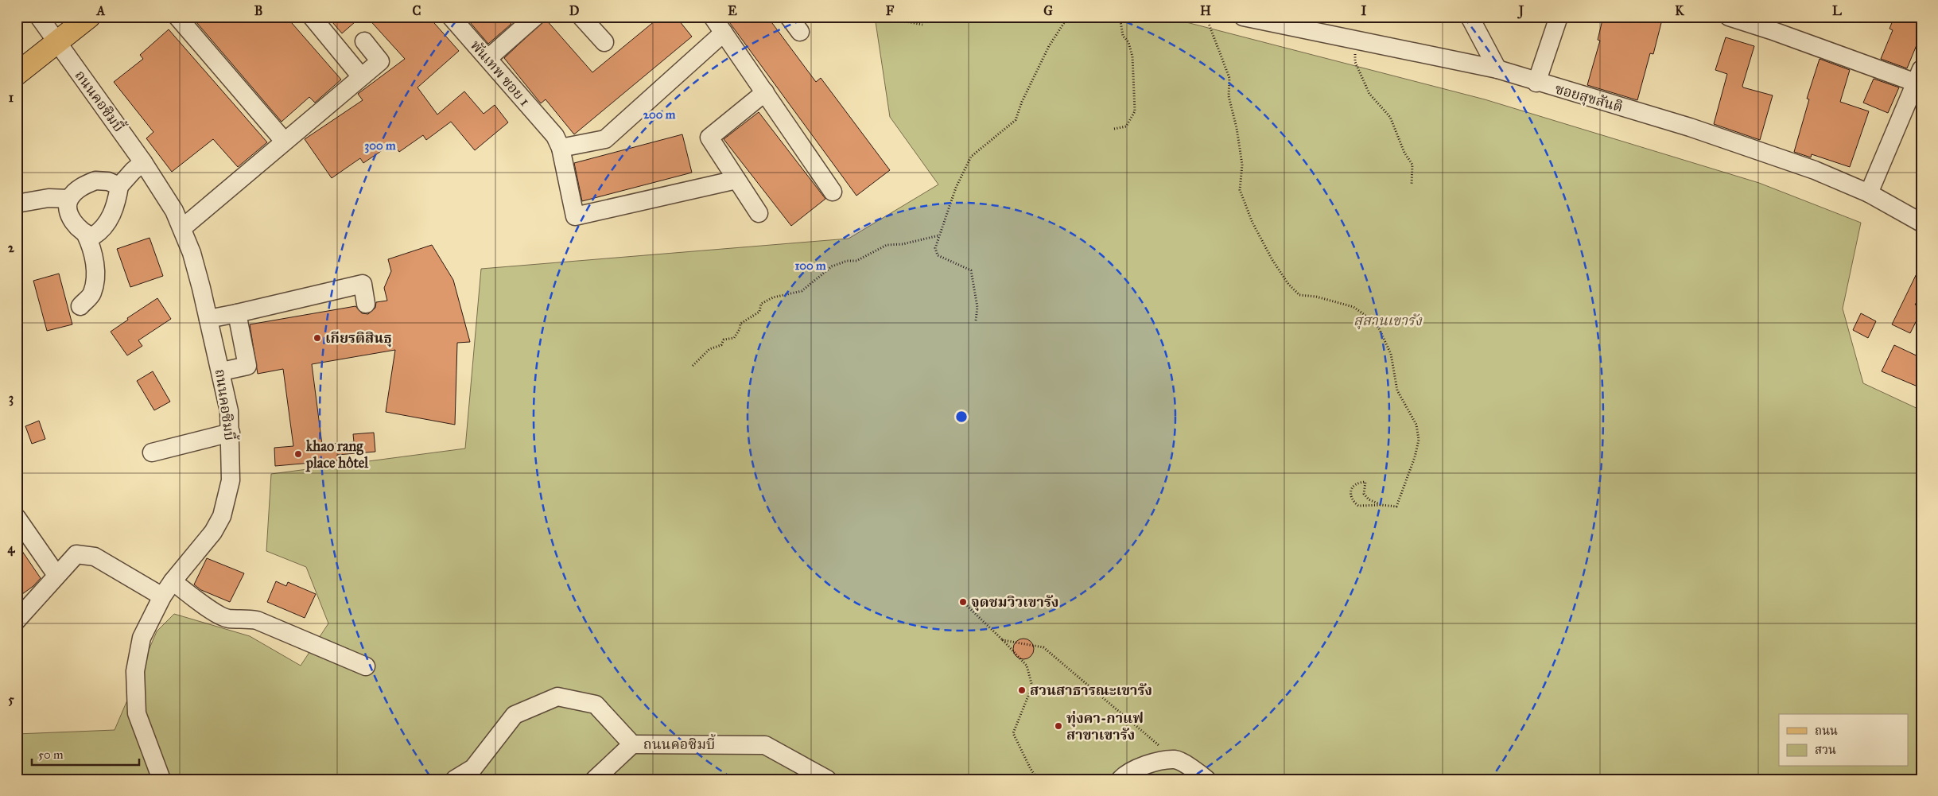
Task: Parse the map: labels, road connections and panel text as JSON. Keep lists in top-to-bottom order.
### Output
{
  "streets": {
    "street": ["พันเทพ ซอย 1", "ซอยสุขสันติ", "ถนนคอซิมบี้"]
  },
  "parks": ["สุสานเขารัง"],
  "places": [
    "เกียรติสินธุ",
    "khao rang place hôtel",
    "จุดชมวิวเขารัง",
    "สวนสาธารณะเขารัง",
    "ทุ่งคา-กาแฟ สาขาเขารัง"
  ],
  "legend": ["ถนน", "สวน"],
  "scale_bar": "50 m",
  "grid": {
    "columns": [
      "A",
      "B",
      "C",
      "D",
      "E",
      "F",
      "G",
      "H",
      "I",
      "J",
      "K",
      "L"
    ],
    "rows": [
      "1",
      "2",
      "3",
      "4",
      "5"
    ]
  },
  "rings": ["200 m", "300 m", "100 m"]
}
